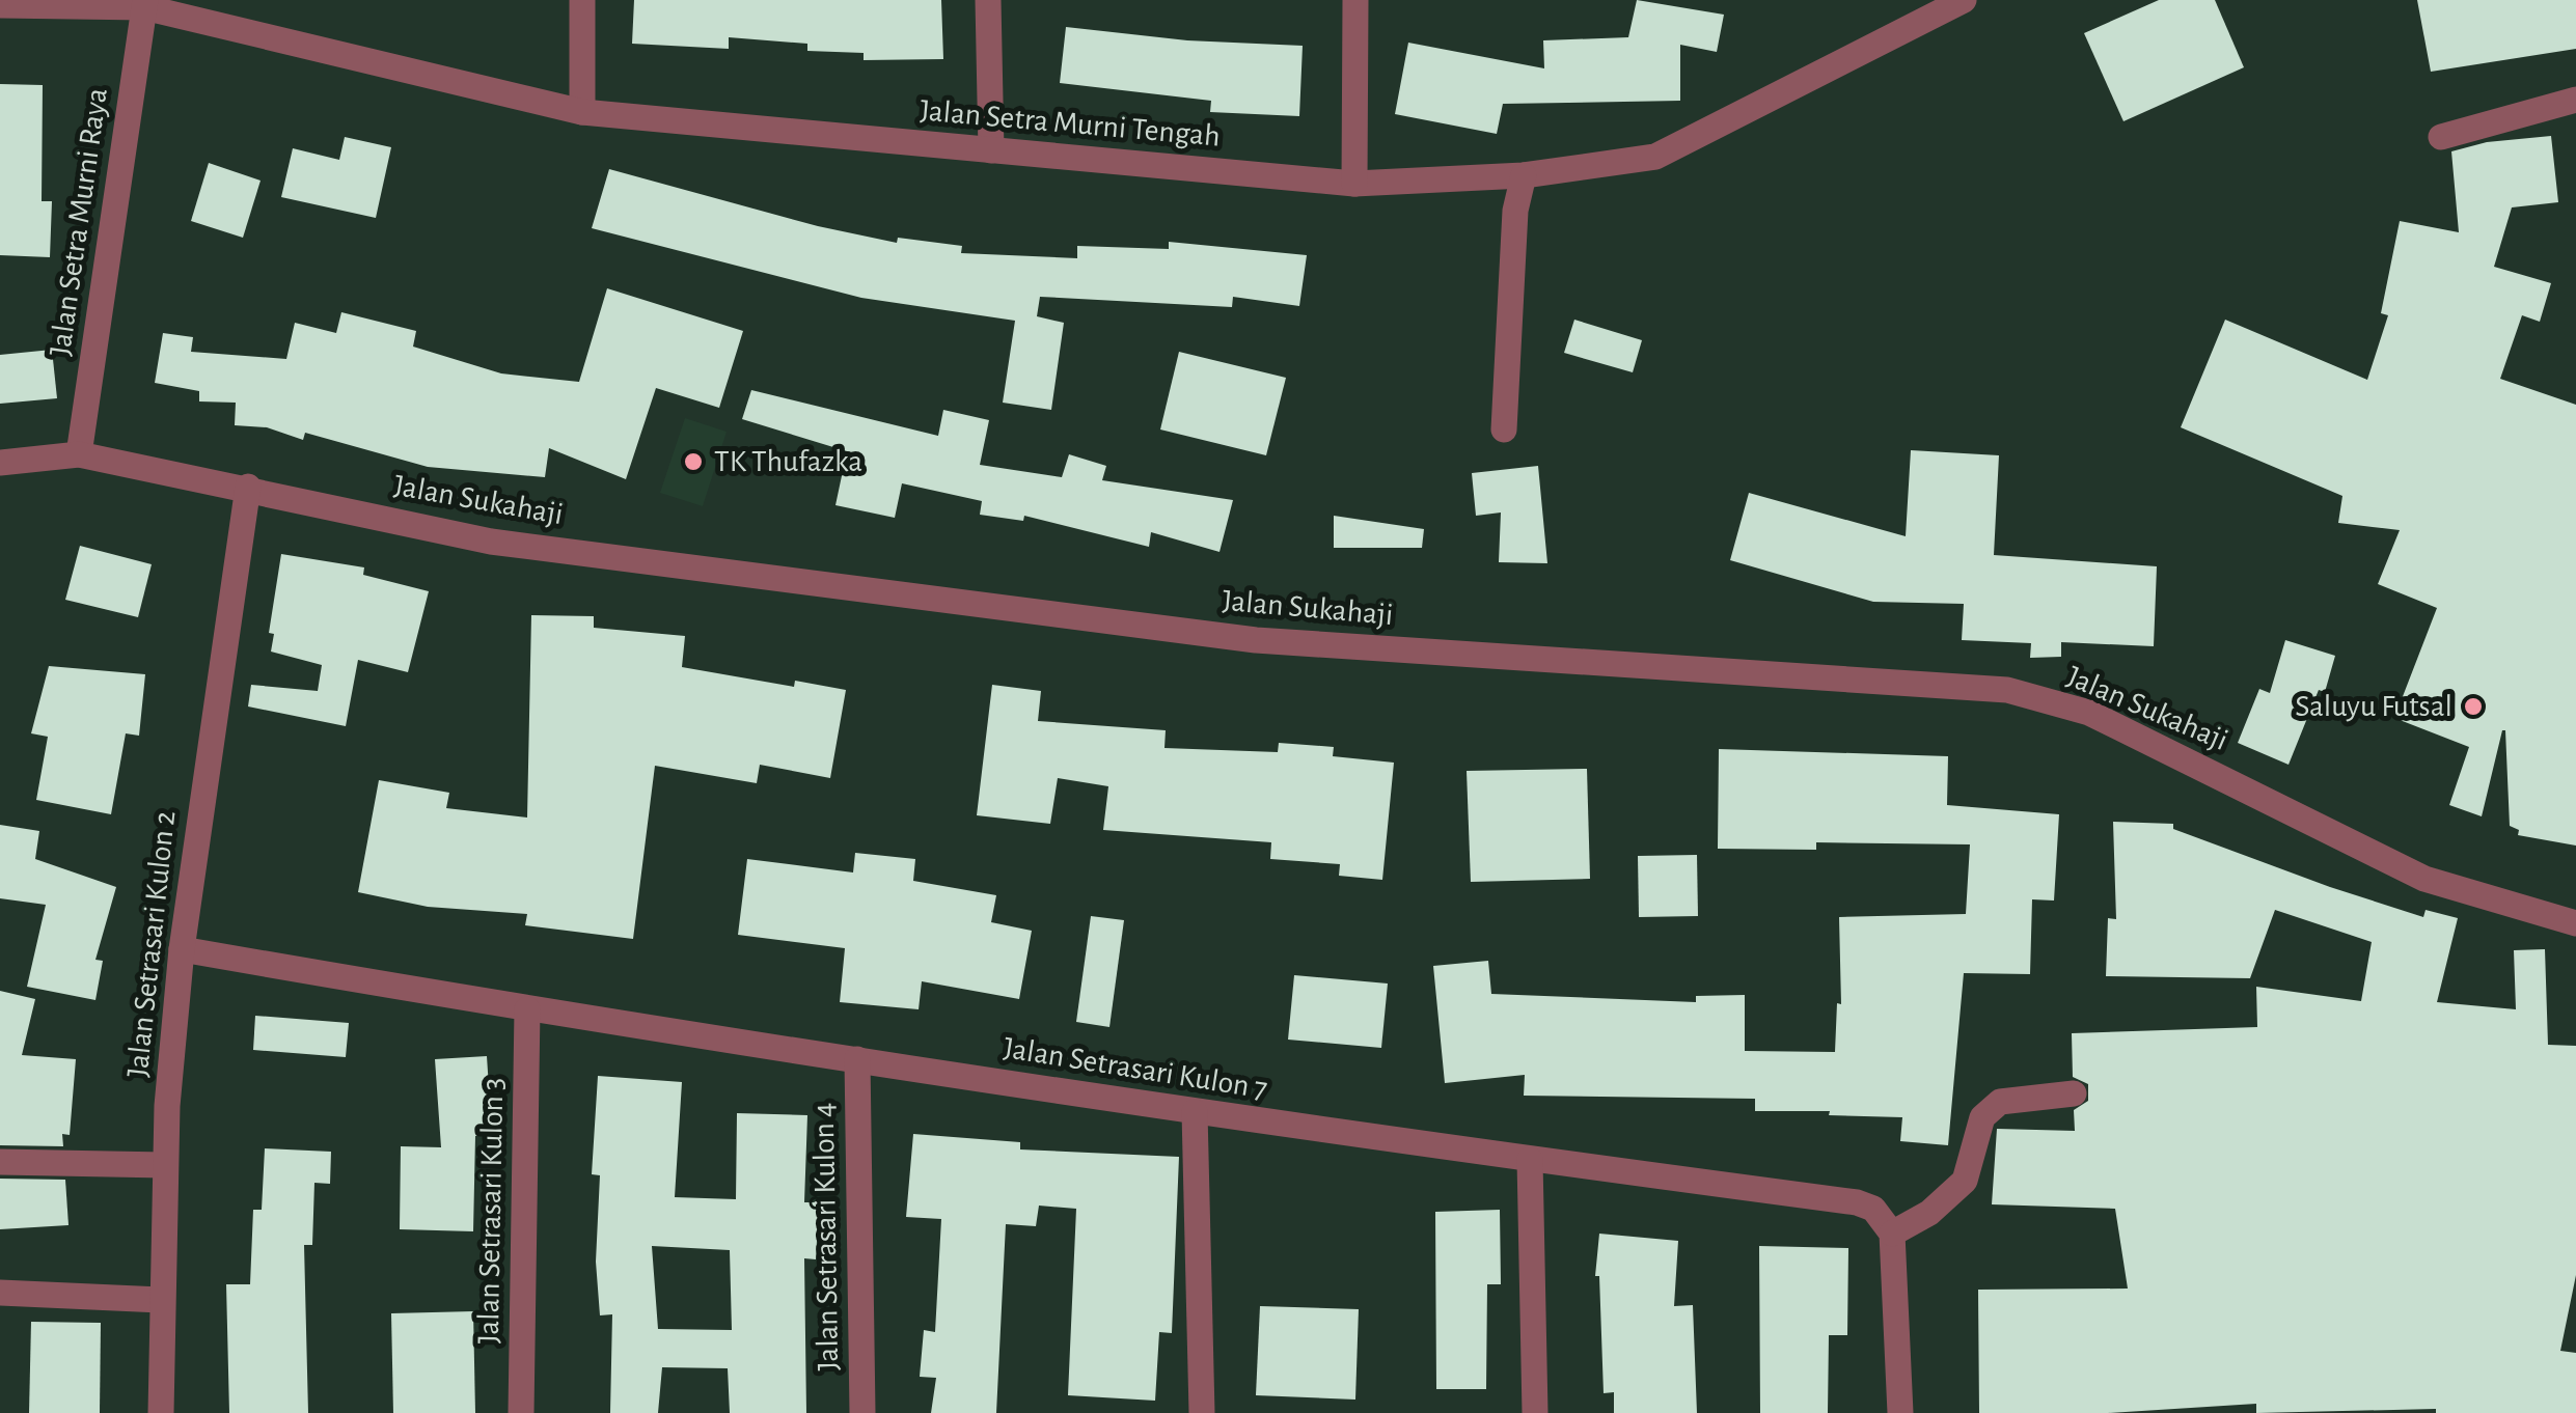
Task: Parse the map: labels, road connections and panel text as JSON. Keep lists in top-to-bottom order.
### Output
{
  "streets": {
    "street": [
      "Jalan Setra Murni Tengah",
      "Jalan Setra Murni Raya",
      "Jalan Sukahaji",
      "Jalan Setrasari Kulon 2",
      "Jalan Setrasari Kulon 7",
      "Jalan Setrasari Kulon 3",
      "Jalan Setrasari Kulon 4"
    ]
  },
  "crossings": [
    ["Jalan Setra Murni Tengah", "Jalan Setra Murni Raya"],
    ["Jalan Setra Murni Raya", "Jalan Sukahaji"],
    ["Jalan Sukahaji", "Jalan Setrasari Kulon 2"],
    ["Jalan Setrasari Kulon 2", "Jalan Setrasari Kulon 7"],
    ["Jalan Setrasari Kulon 7", "Jalan Setrasari Kulon 3"],
    ["Jalan Setrasari Kulon 7", "Jalan Setrasari Kulon 4"]
  ],
  "places": ["TK Thufazka", "Saluyu Futsal"]
}
